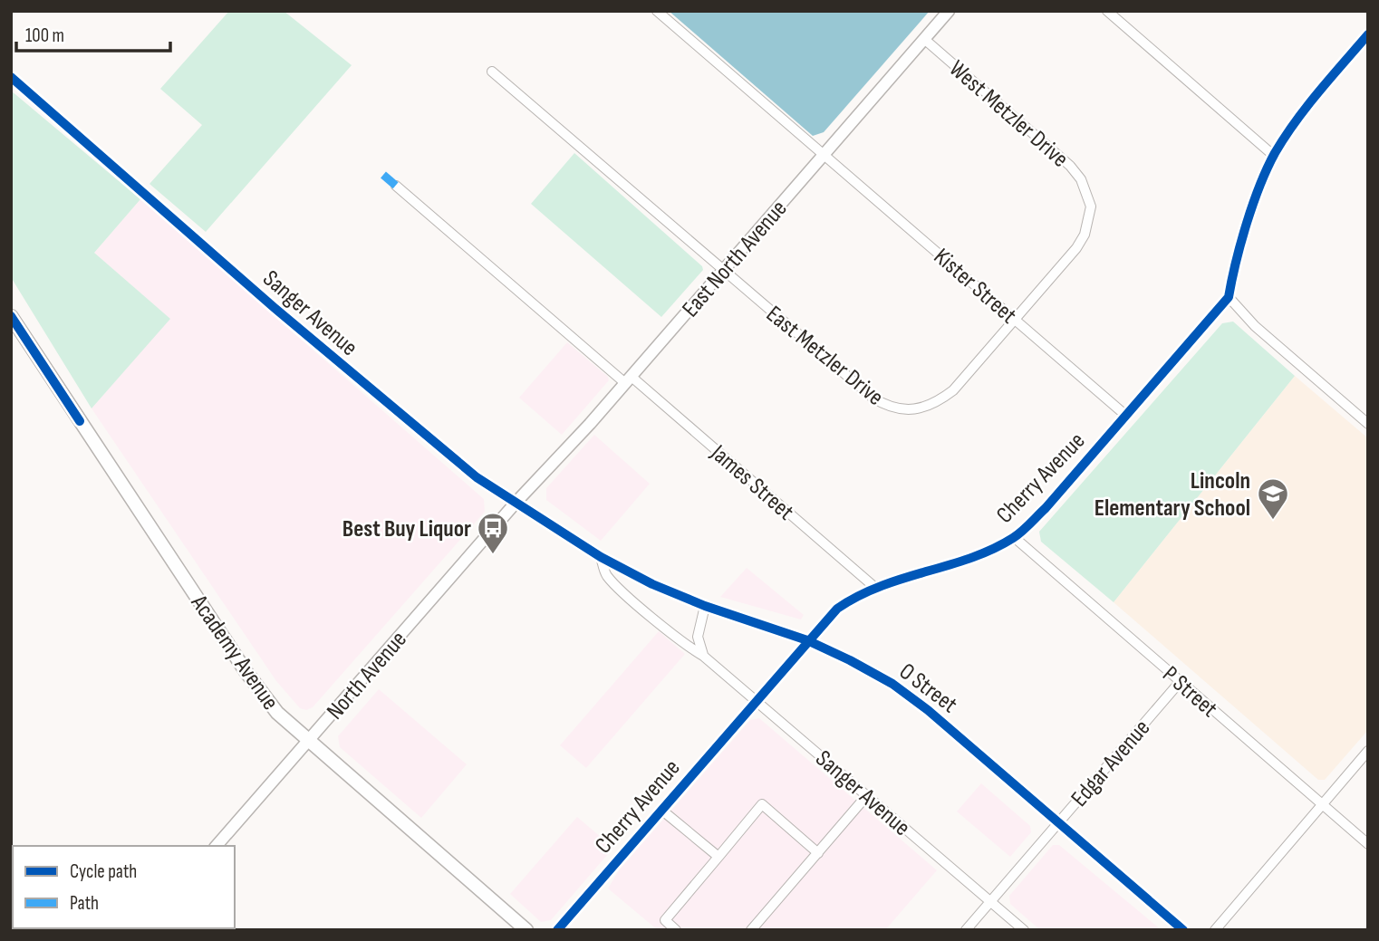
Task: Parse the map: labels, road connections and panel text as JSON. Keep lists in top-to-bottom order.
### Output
{
  "streets": {
    "main road": ["Academy Avenue"],
    "street": [
      "West Metzler Drive",
      "East North Avenue",
      "Kister Street",
      "Sanger Avenue",
      "East Metzler Drive",
      "Cherry Avenue",
      "James Street",
      "North Avenue",
      "O Street",
      "P Street",
      "Edgar Avenue"
    ]
  },
  "crossings": [
    ["West Metzler Drive", "East North Avenue"],
    ["West Metzler Drive", "Kister Street"],
    ["West Metzler Drive", "East Metzler Drive"],
    ["East North Avenue", "Kister Street"],
    ["East North Avenue", "Sanger Avenue"],
    ["East North Avenue", "East Metzler Drive"],
    ["East North Avenue", "James Street"],
    ["East North Avenue", "North Avenue"],
    ["Kister Street", "East Metzler Drive"],
    ["Kister Street", "Cherry Avenue"],
    ["Sanger Avenue", "Cherry Avenue"],
    ["Sanger Avenue", "North Avenue"],
    ["Sanger Avenue", "O Street"],
    ["Sanger Avenue", "Edgar Avenue"],
    ["Cherry Avenue", "James Street"],
    ["Cherry Avenue", "O Street"],
    ["Cherry Avenue", "P Street"],
    ["Academy Avenue", "North Avenue"],
    ["O Street", "Edgar Avenue"],
    ["P Street", "Edgar Avenue"]
  ],
  "places": {
    "school or university": ["Lincoln Elementary School"],
    "bus stop": ["Best Buy Liquor"]
  },
  "legend": ["Cycle path", "Path"],
  "scale_bar": "100 m"
}
